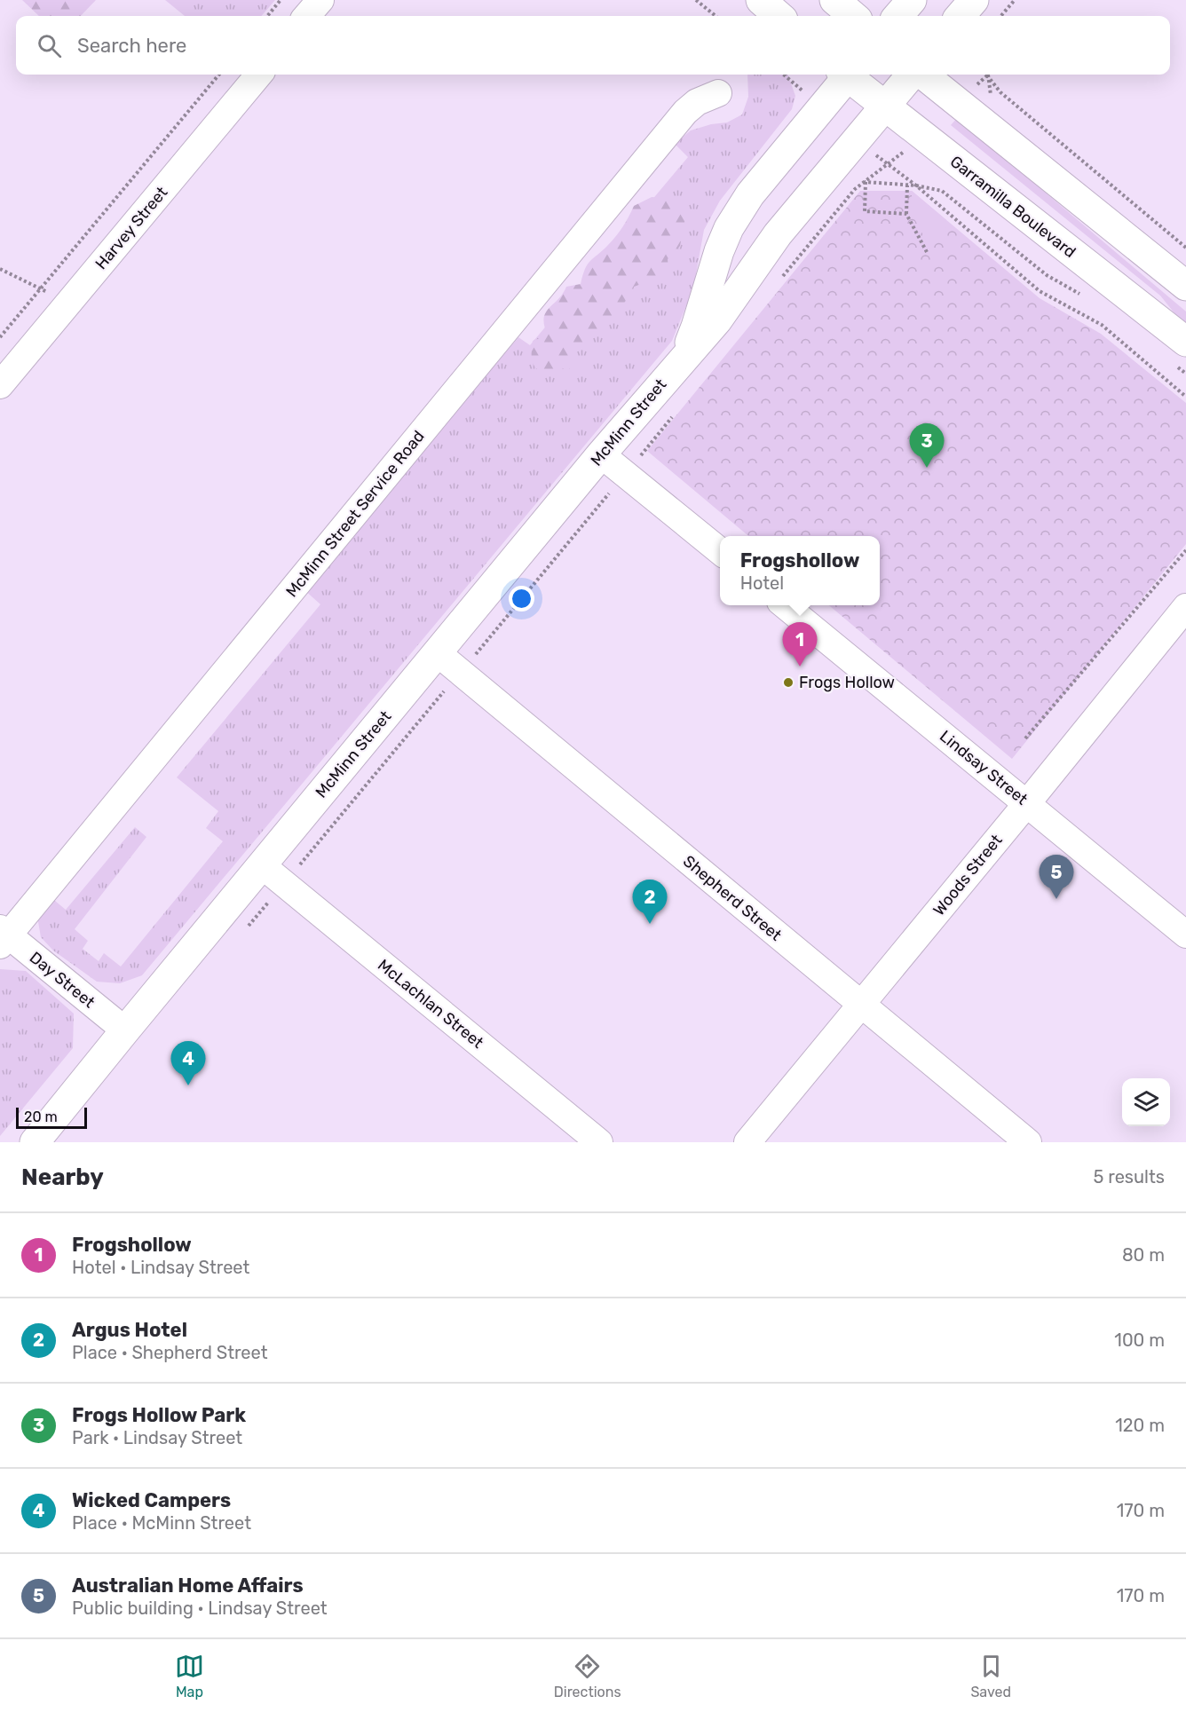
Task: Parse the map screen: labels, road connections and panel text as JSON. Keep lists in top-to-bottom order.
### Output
{
  "streets": {
    "street": [
      "Garramilla Boulevard",
      "Harvey Street",
      "McMinn Street",
      "McMinn Street Service Road",
      "Lindsay Street",
      "Woods Street",
      "Shepherd Street",
      "Day Street",
      "McLachlan Street"
    ]
  },
  "crossings": [
    ["Garramilla Boulevard", "McMinn Street"],
    ["McMinn Street", "Shepherd Street"],
    ["McMinn Street", "Day Street"],
    ["McMinn Street", "McLachlan Street"],
    ["McMinn Street Service Road", "Day Street"],
    ["Lindsay Street", "Woods Street"],
    ["Woods Street", "Shepherd Street"]
  ],
  "places": ["Frogs Hollow"],
  "scale_bar": "20 m",
  "page": {
    "search": "Search here",
    "pins": [
      "3",
      "1",
      "5",
      "2",
      "4"
    ],
    "popup": ["Frogshollow", "Hotel"],
    "scale": "20 m",
    "heading": ["Nearby", "5 results"],
    "list": [
      {
        "mark": "1",
        "name": "Frogshollow",
        "note": "Hotel · Lindsay Street",
        "value": "80 m"
      },
      {
        "mark": "2",
        "name": "Argus Hotel",
        "note": "Place · Shepherd Street",
        "value": "100 m"
      },
      {
        "mark": "3",
        "name": "Frogs Hollow Park",
        "note": "Park · Lindsay Street",
        "value": "120 m"
      },
      {
        "mark": "4",
        "name": "Wicked Campers",
        "note": "Place · McMinn Street",
        "value": "170 m"
      },
      {
        "mark": "5",
        "name": "Australian Home Affairs",
        "note": "Public building · Lindsay Street",
        "value": "170 m"
      }
    ],
    "nav": ["Map", "Directions", "Saved"]
  }
}
